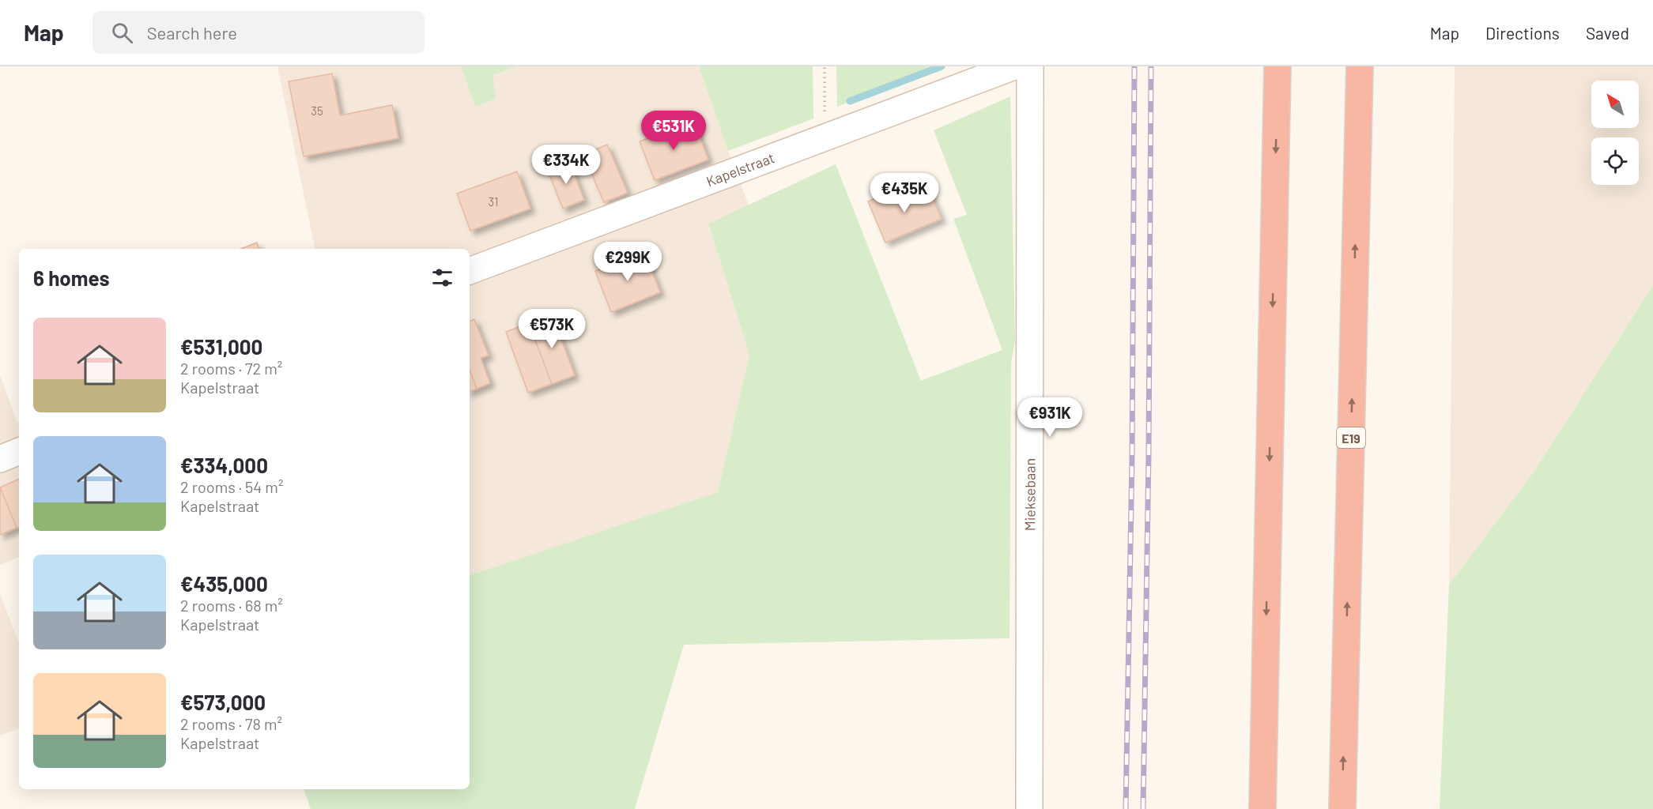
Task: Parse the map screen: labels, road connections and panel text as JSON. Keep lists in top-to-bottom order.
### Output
{
  "streets": {
    "highway": ["E19"],
    "street": ["Kapelstraat", "Mieksebaan"]
  },
  "house_numbers": ["35", "31"],
  "north": "top left",
  "page": {
    "header": "Map",
    "search": "Search here",
    "nav": ["Map", "Directions", "Saved"],
    "price": [
      "€531K",
      "€334K",
      "€435K",
      "€299K",
      "€573K",
      "€931K"
    ],
    "heading": "6 homes",
    "list": [
      {
        "name": "€531,000",
        "note": "2 rooms · 72 m² · Kapelstraat"
      },
      {
        "name": "€334,000",
        "note": "2 rooms · 54 m² · Kapelstraat"
      },
      {
        "name": "€435,000",
        "note": "2 rooms · 68 m² · Kapelstraat"
      },
      {
        "name": "€573,000",
        "note": "2 rooms · 78 m² · Kapelstraat"
      }
    ]
  }
}
